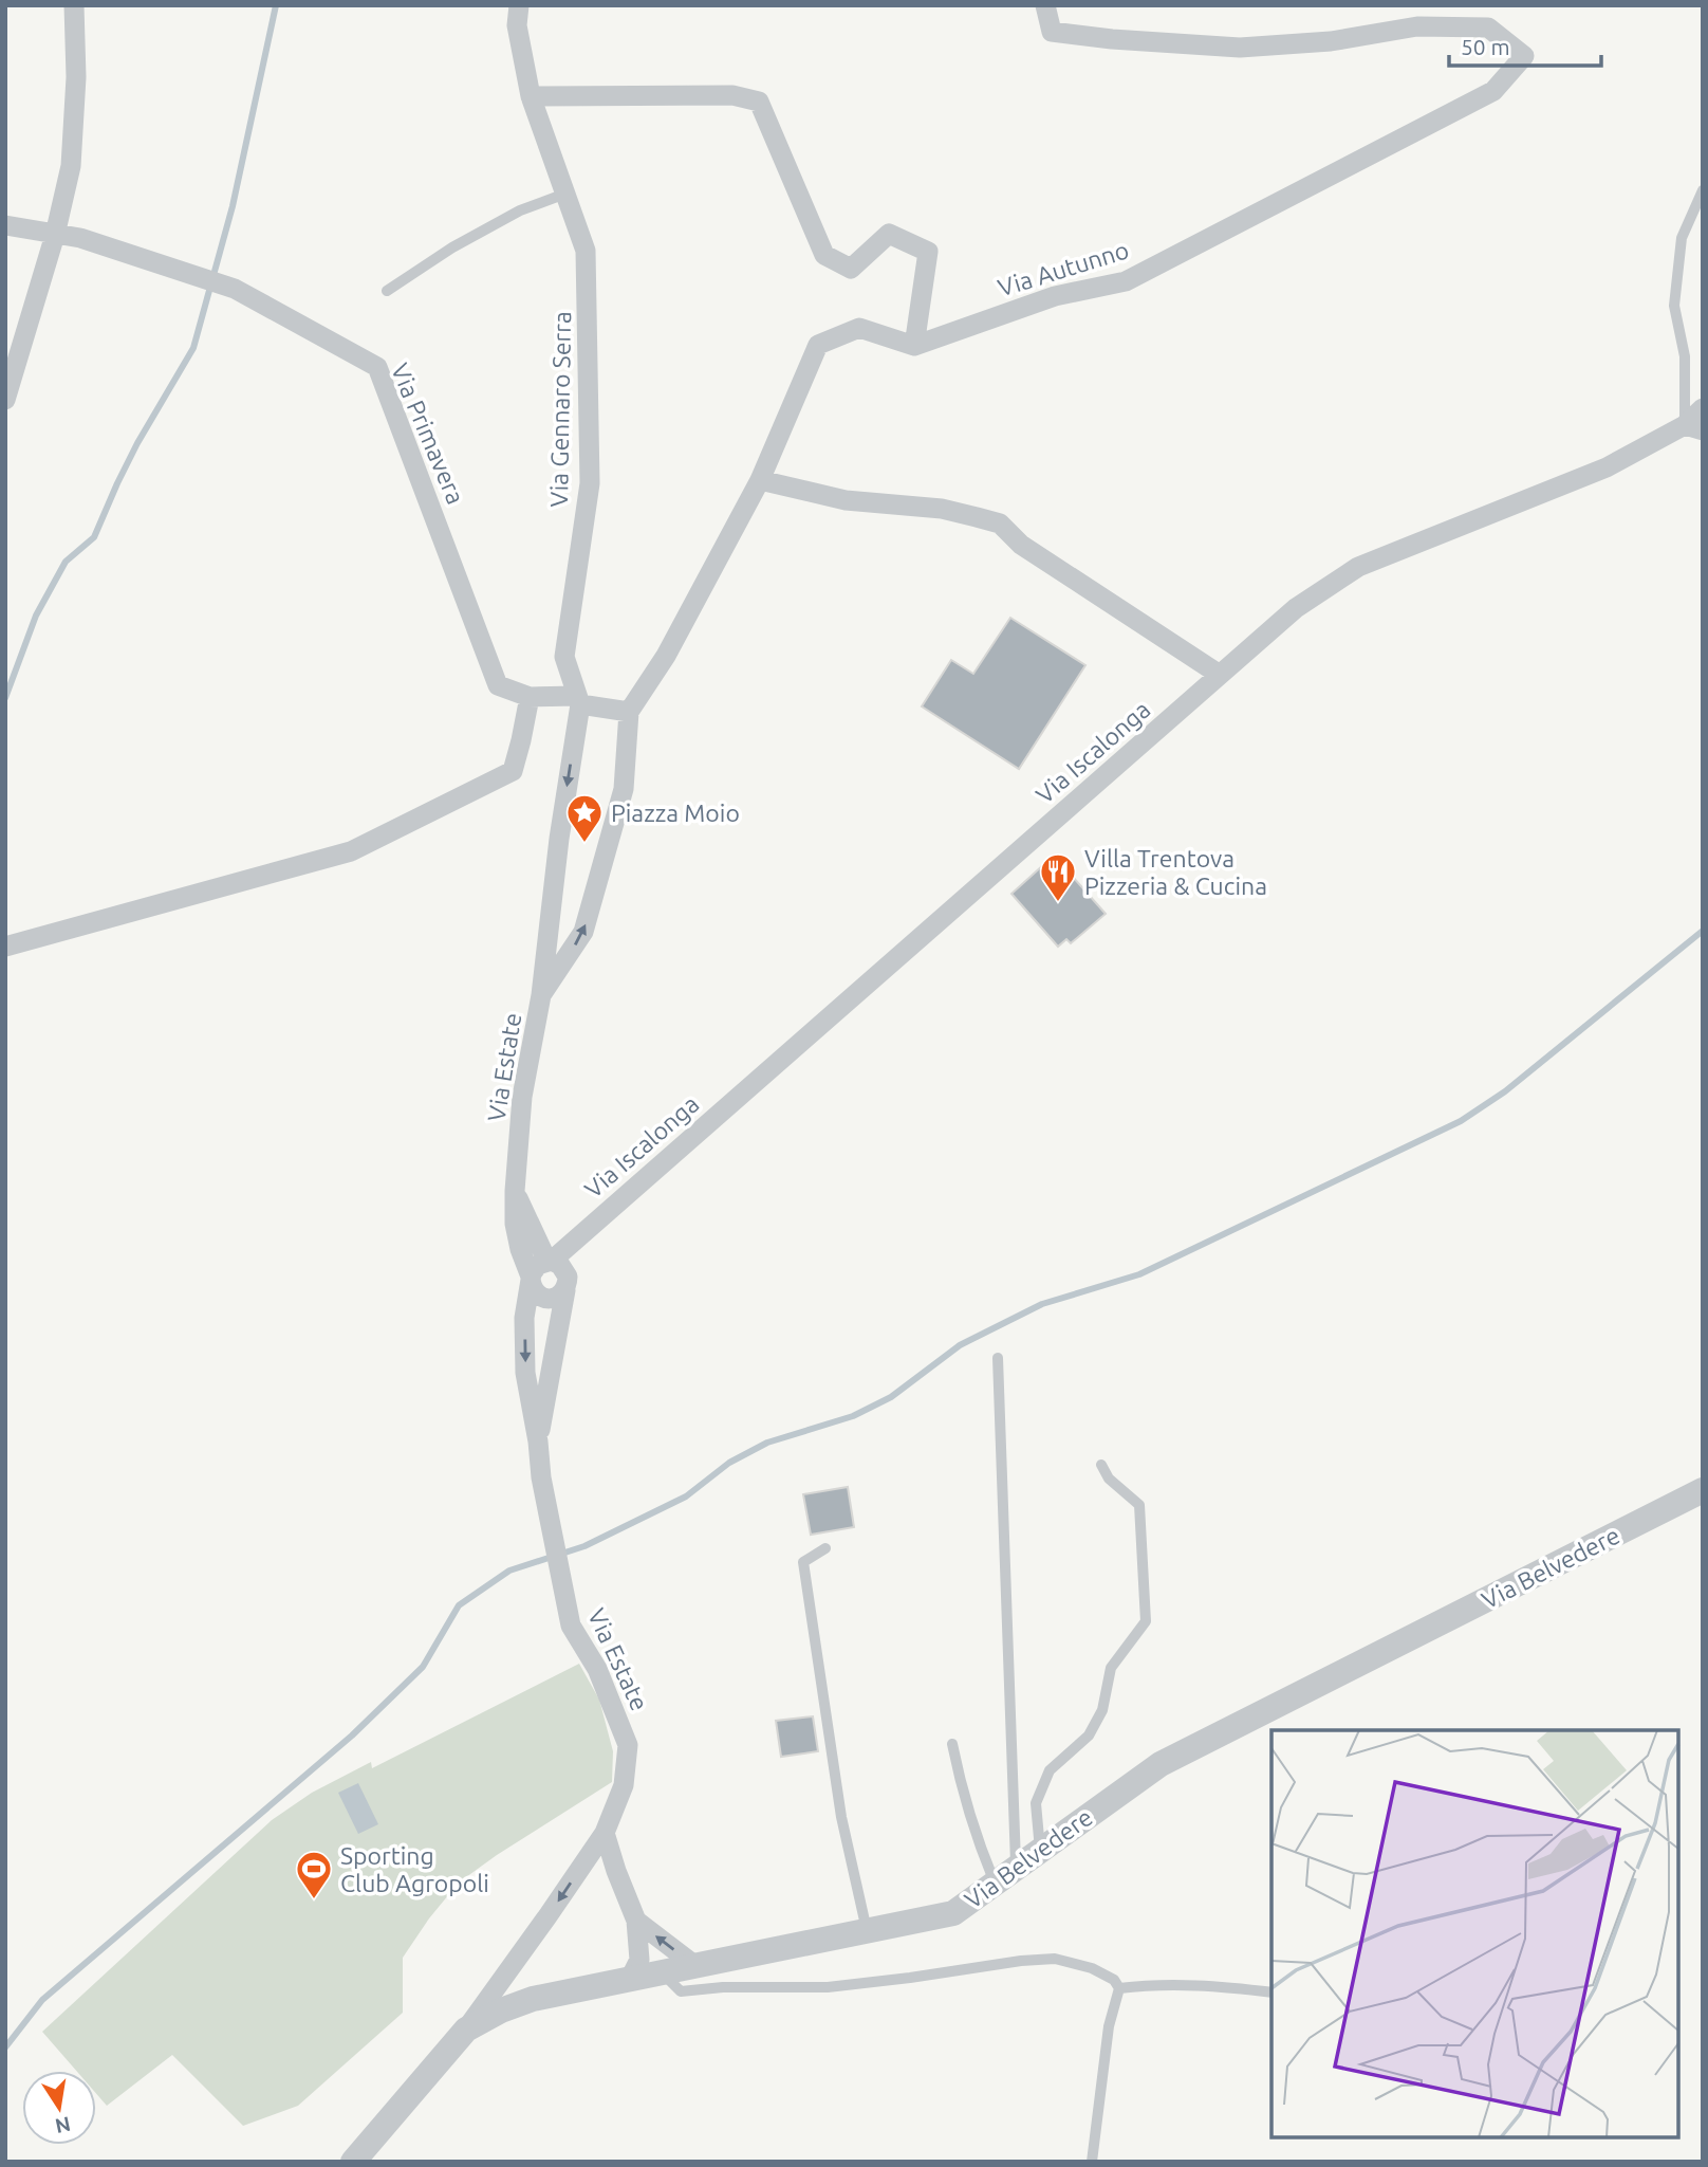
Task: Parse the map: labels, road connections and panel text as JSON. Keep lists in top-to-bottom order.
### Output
{
  "streets": {
    "street": [
      "Via Autunno",
      "Via Gennaro Serra",
      "Via Primavera",
      "Via Iscalonga",
      "Via Estate",
      "Via Belvedere"
    ]
  },
  "crossings": [
    ["Via Gennaro Serra", "Via Primavera"],
    ["Via Gennaro Serra", "Via Estate"],
    ["Via Iscalonga", "Via Estate"],
    ["Via Estate", "Via Belvedere"]
  ],
  "places": {
    "place": ["Piazza Moio"],
    "restaurant": ["Villa Trentova Pizzeria & Cucina"],
    "sports": ["Sporting Club Agropoli"]
  },
  "scale_bar": "50 m",
  "north": "bottom"
}
